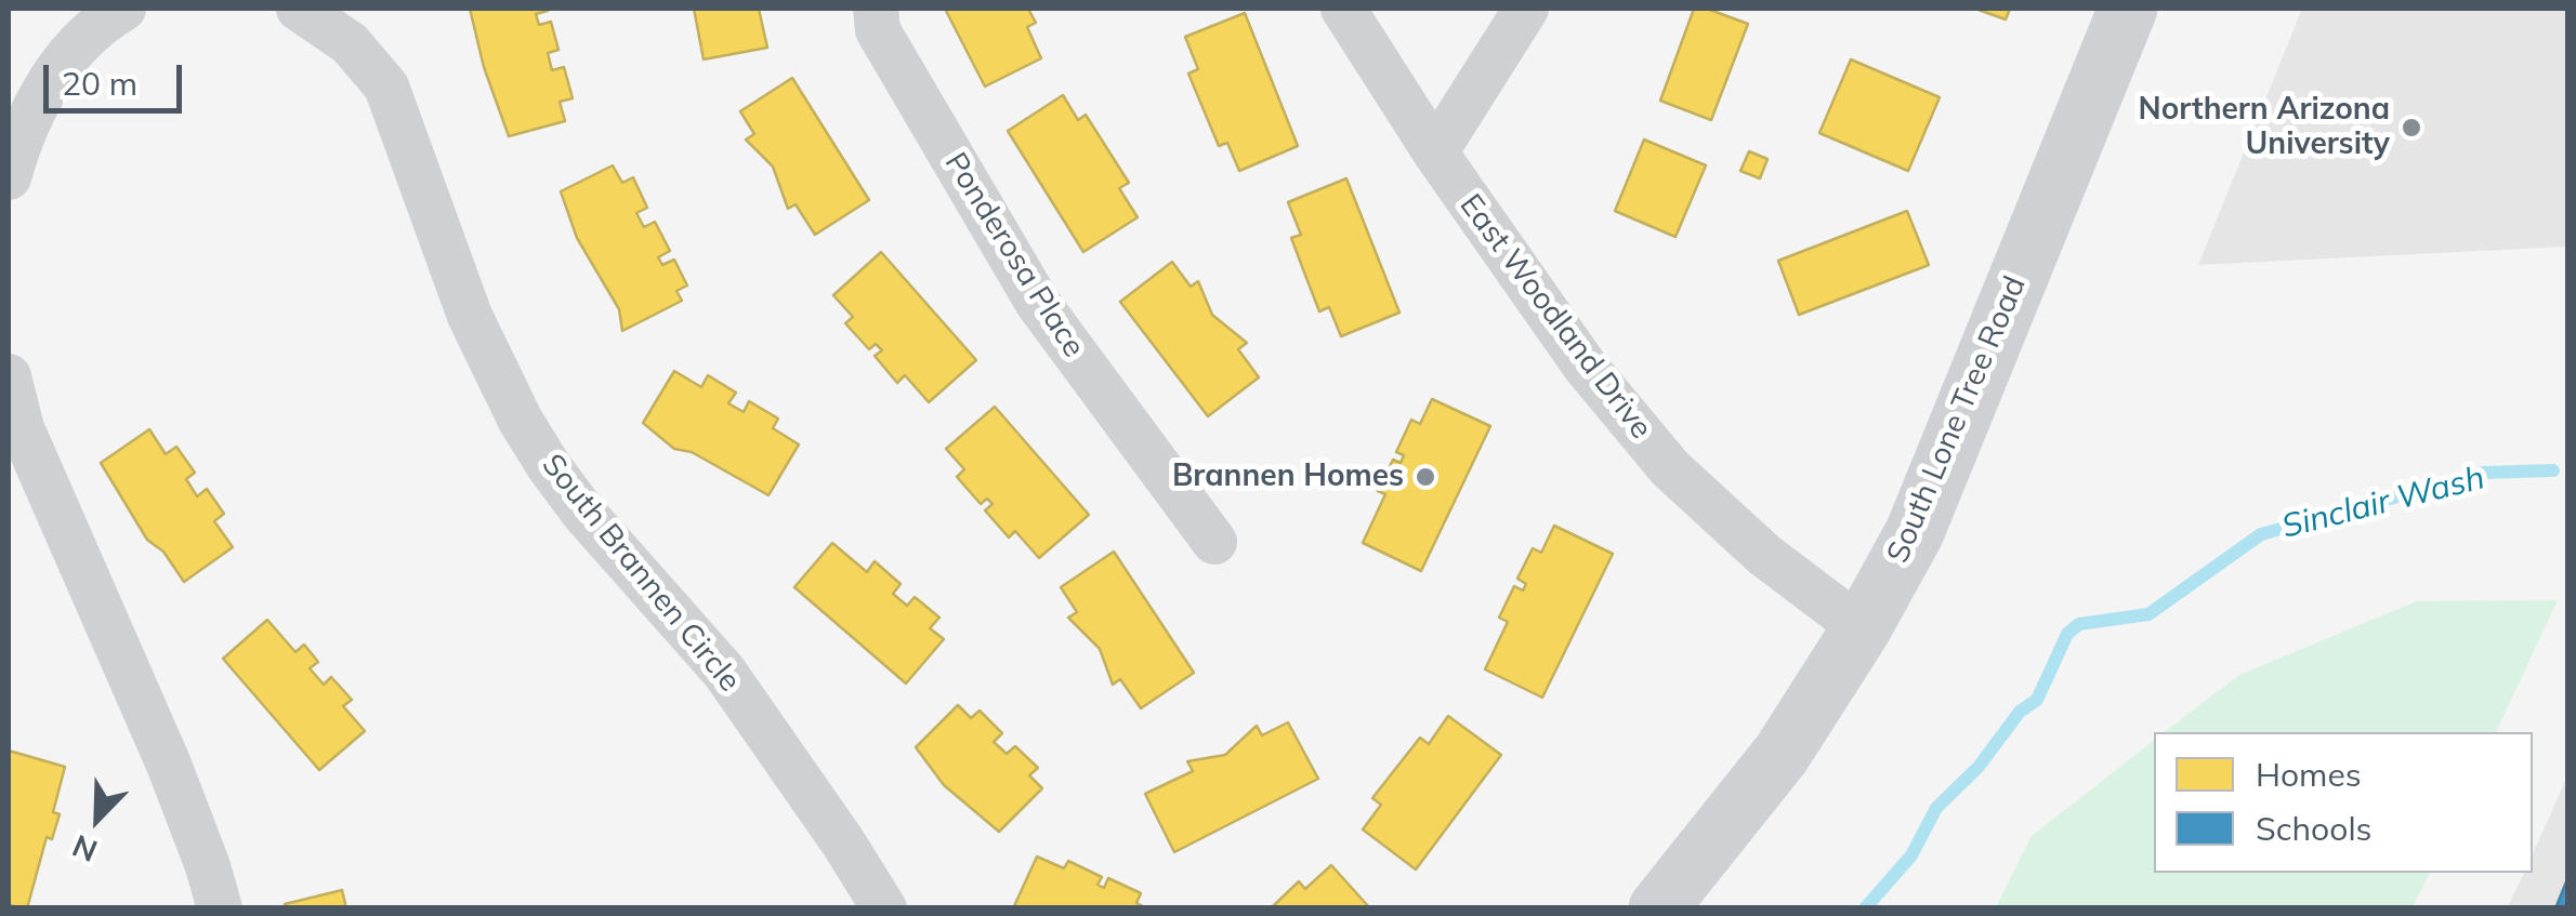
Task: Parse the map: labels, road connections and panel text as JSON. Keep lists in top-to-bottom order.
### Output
{
  "streets": {
    "main road": ["South Lone Tree Road"],
    "street": ["Ponderosa Place", "East Woodland Drive", "South Brannen Circle"]
  },
  "crossings": [
    ["East Woodland Drive", "South Lone Tree Road"]
  ],
  "water": ["Sinclair Wash"],
  "places": ["Northern Arizona University", "Brannen Homes"],
  "legend": ["Homes", "Schools"],
  "scale_bar": "20 m",
  "north": "bottom left"
}
